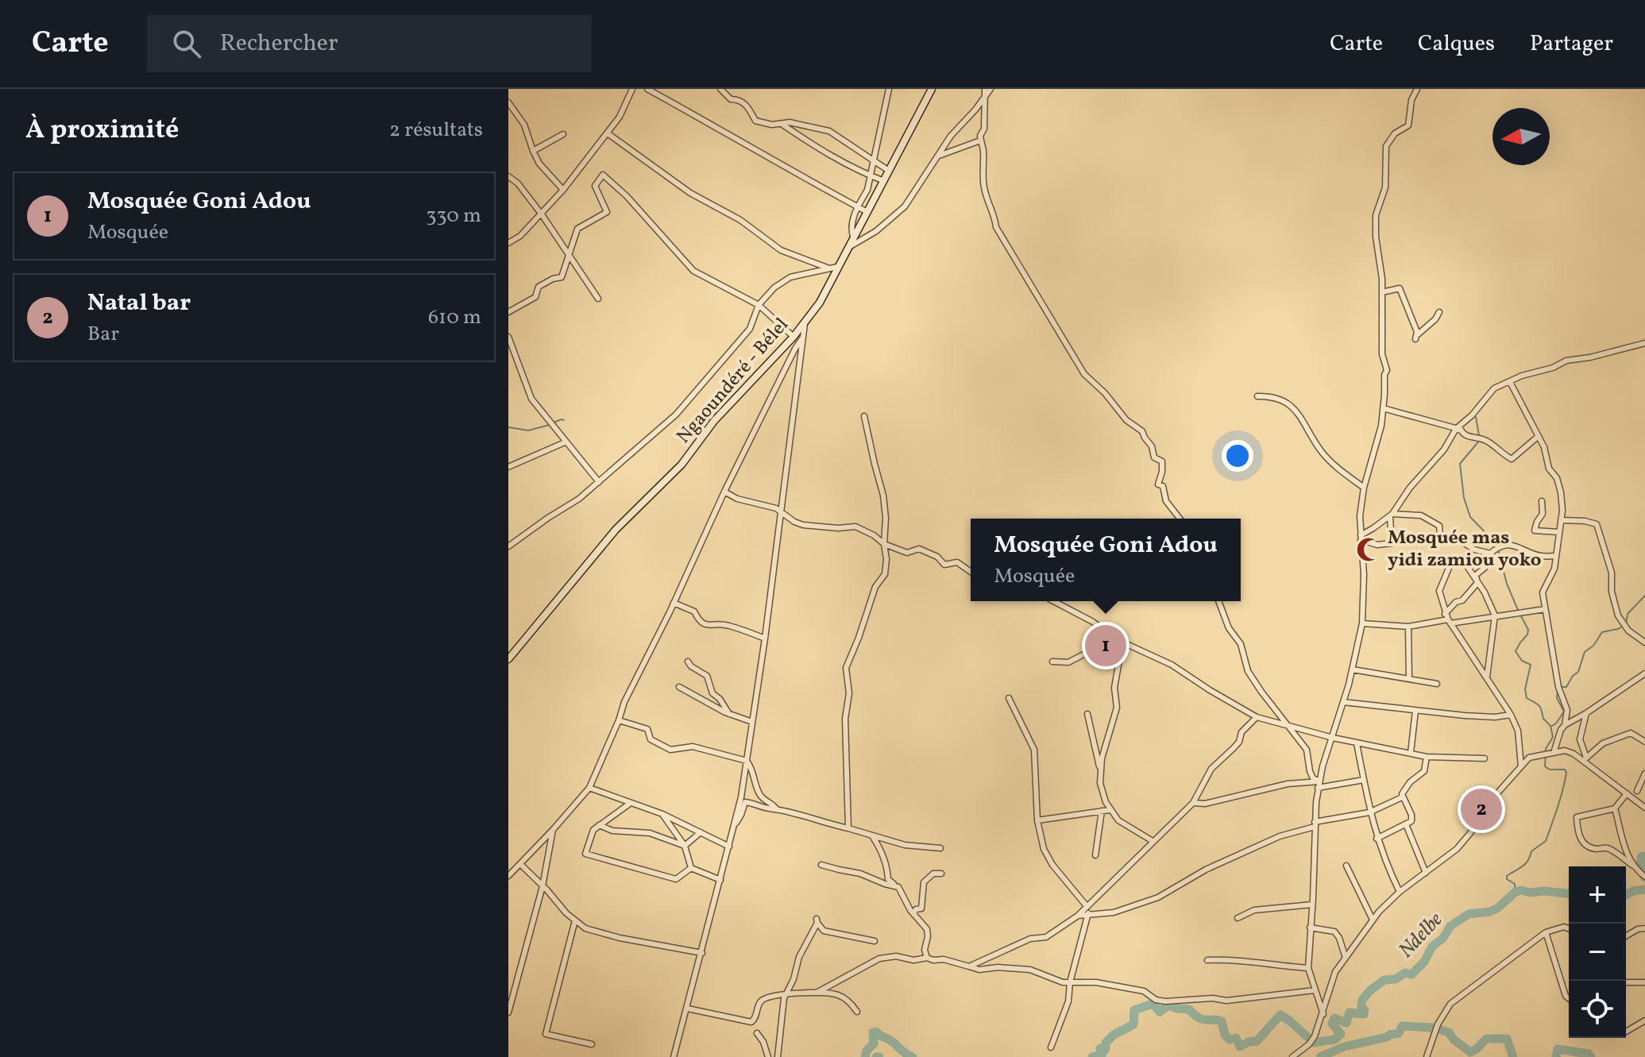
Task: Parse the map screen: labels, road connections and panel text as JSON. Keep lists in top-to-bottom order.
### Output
{
  "streets": {
    "main road": ["Ngaoundéré - Bélel"]
  },
  "water": ["Ndelbe"],
  "places": {
    "mosque": ["Mosquée mas yidi zamiou yoko"]
  },
  "north": "left",
  "page": {
    "header": "Carte",
    "search": "Rechercher",
    "nav": ["Carte", "Calques", "Partager"],
    "heading": ["À proximité", "2 résultats"],
    "list": [
      {
        "mark": "1",
        "name": "Mosquée Goni Adou",
        "note": "Mosquée",
        "value": "330 m"
      },
      {
        "mark": "2",
        "name": "Natal bar",
        "note": "Bar",
        "value": "610 m"
      }
    ],
    "popup": ["Mosquée Goni Adou", "Mosquée"],
    "pins": ["1", "2"],
    "map_buttons": ["+", "−"]
  }
}
